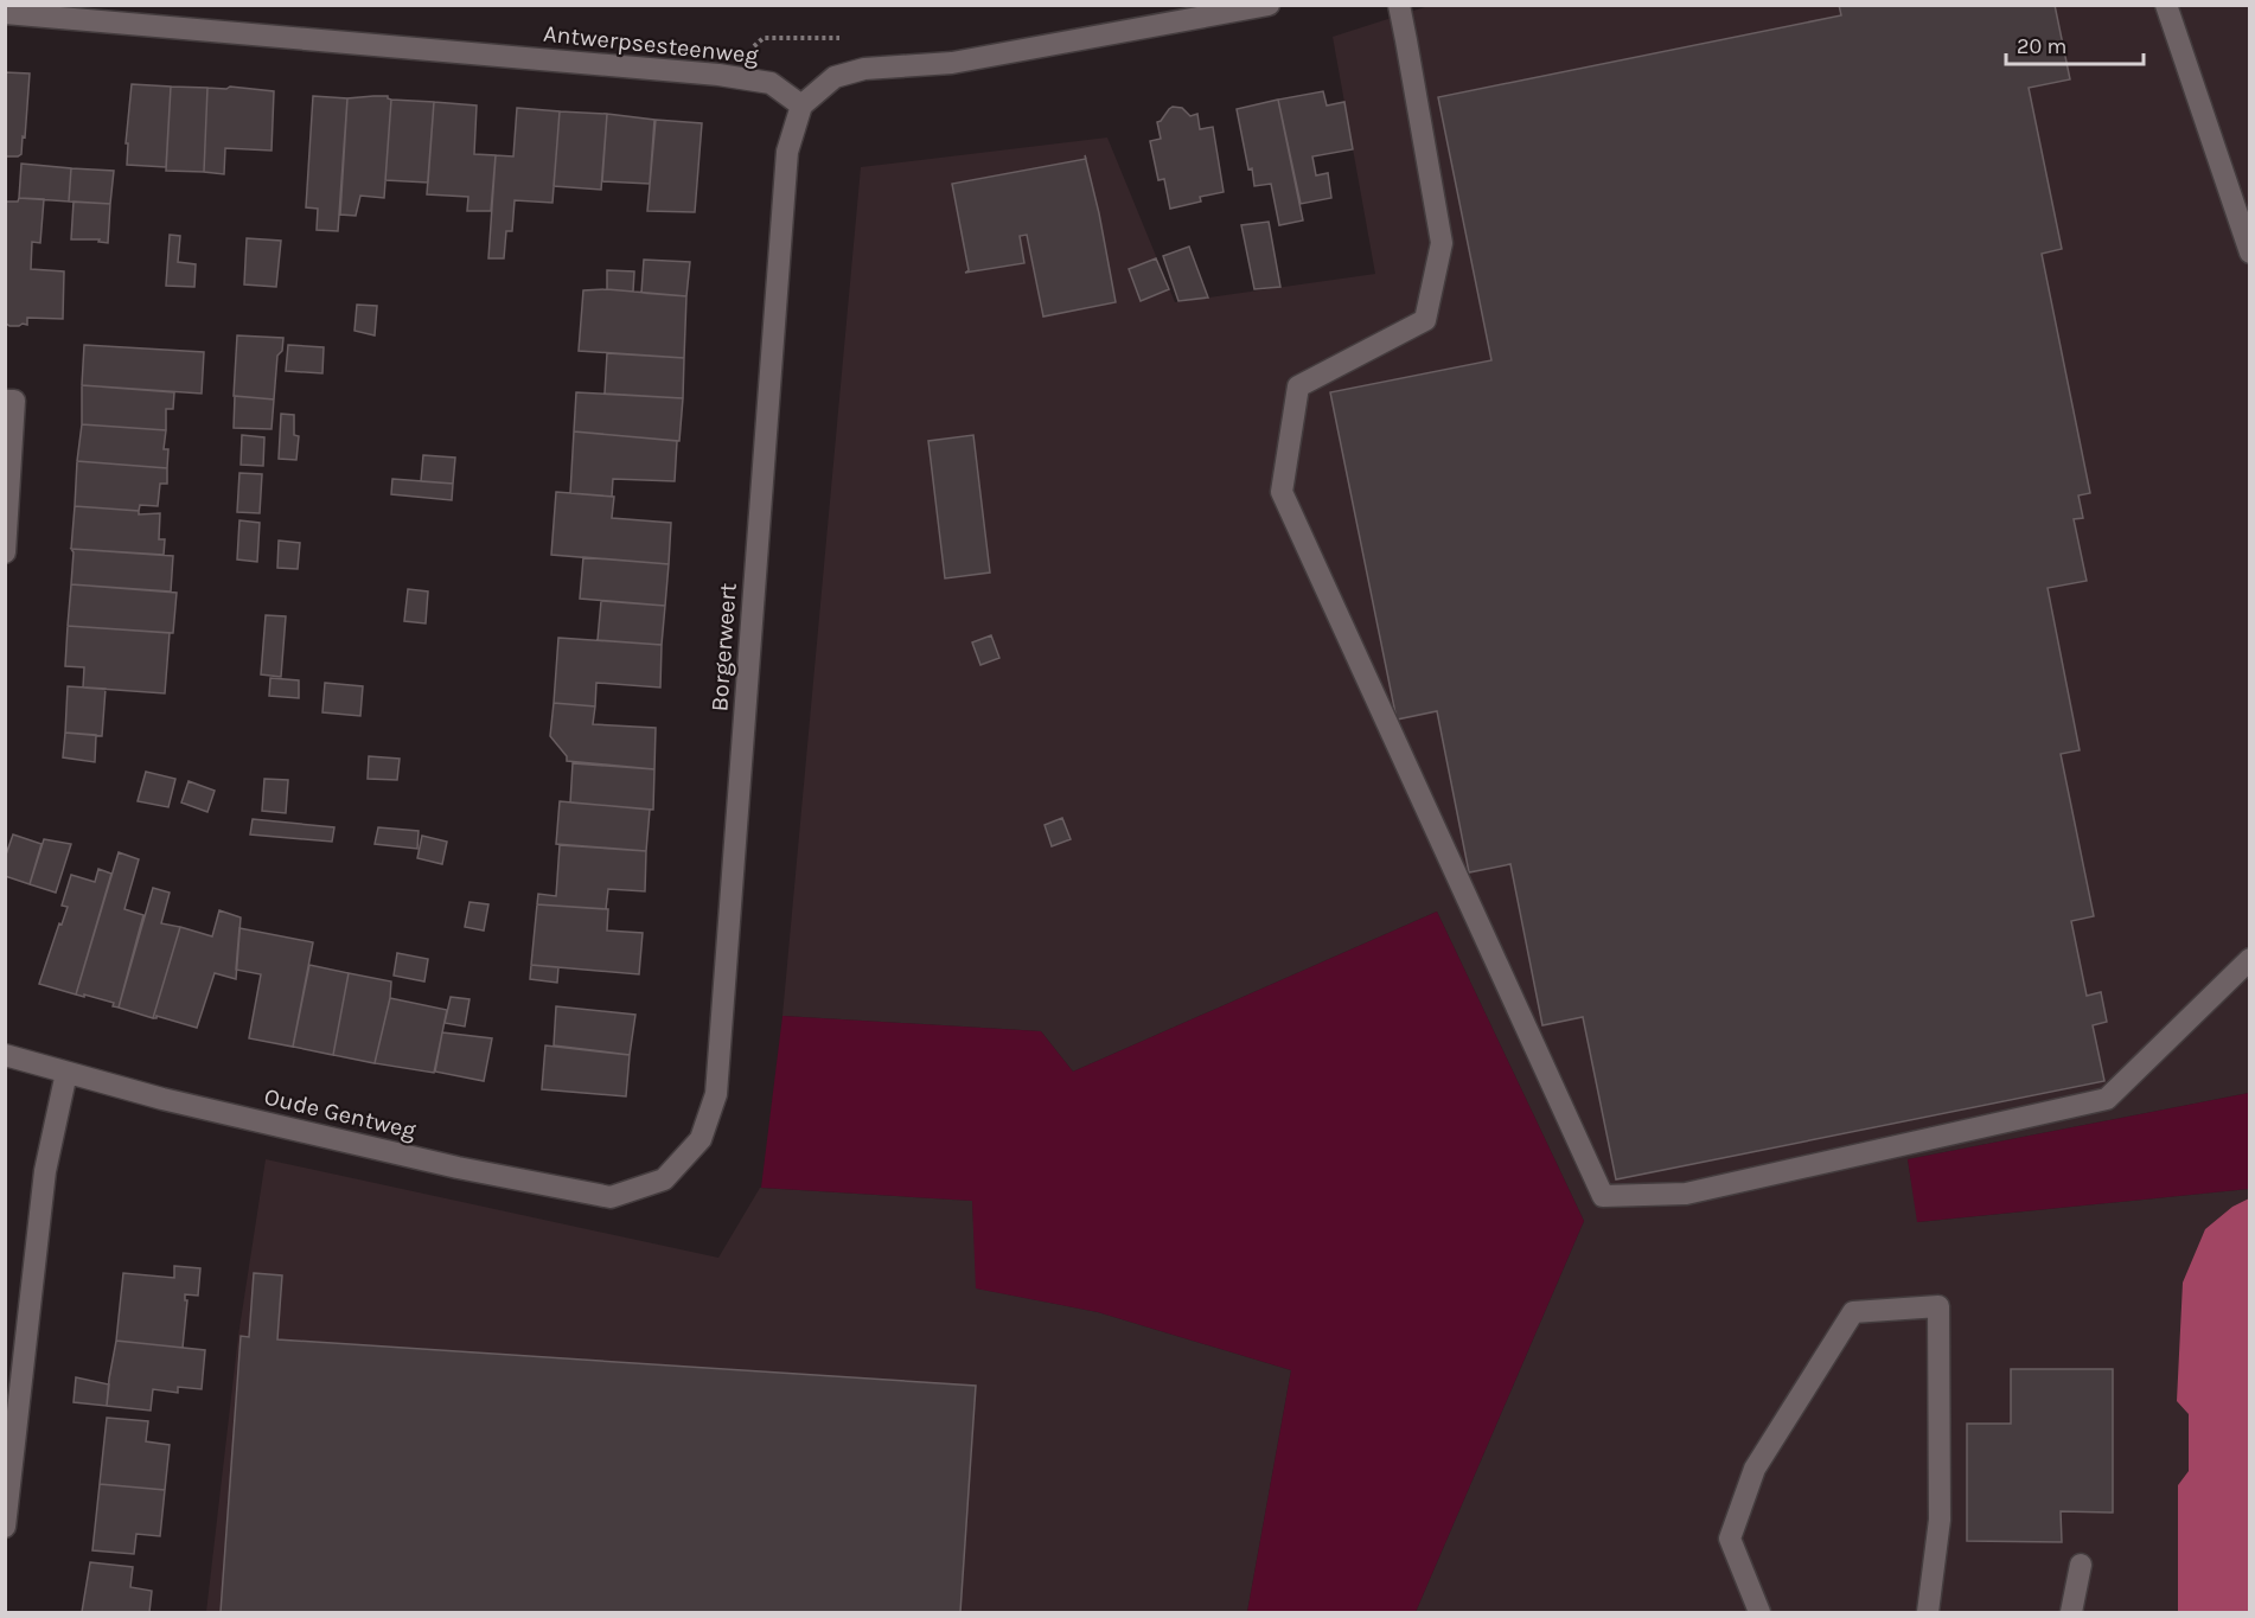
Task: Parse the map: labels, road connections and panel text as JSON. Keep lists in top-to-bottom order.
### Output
{
  "streets": {
    "street": ["Antwerpsesteenweg", "Borgerweert", "Oude Gentweg"]
  },
  "crossings": [
    ["Antwerpsesteenweg", "Borgerweert"],
    ["Borgerweert", "Oude Gentweg"]
  ],
  "scale_bar": "20 m"
}
